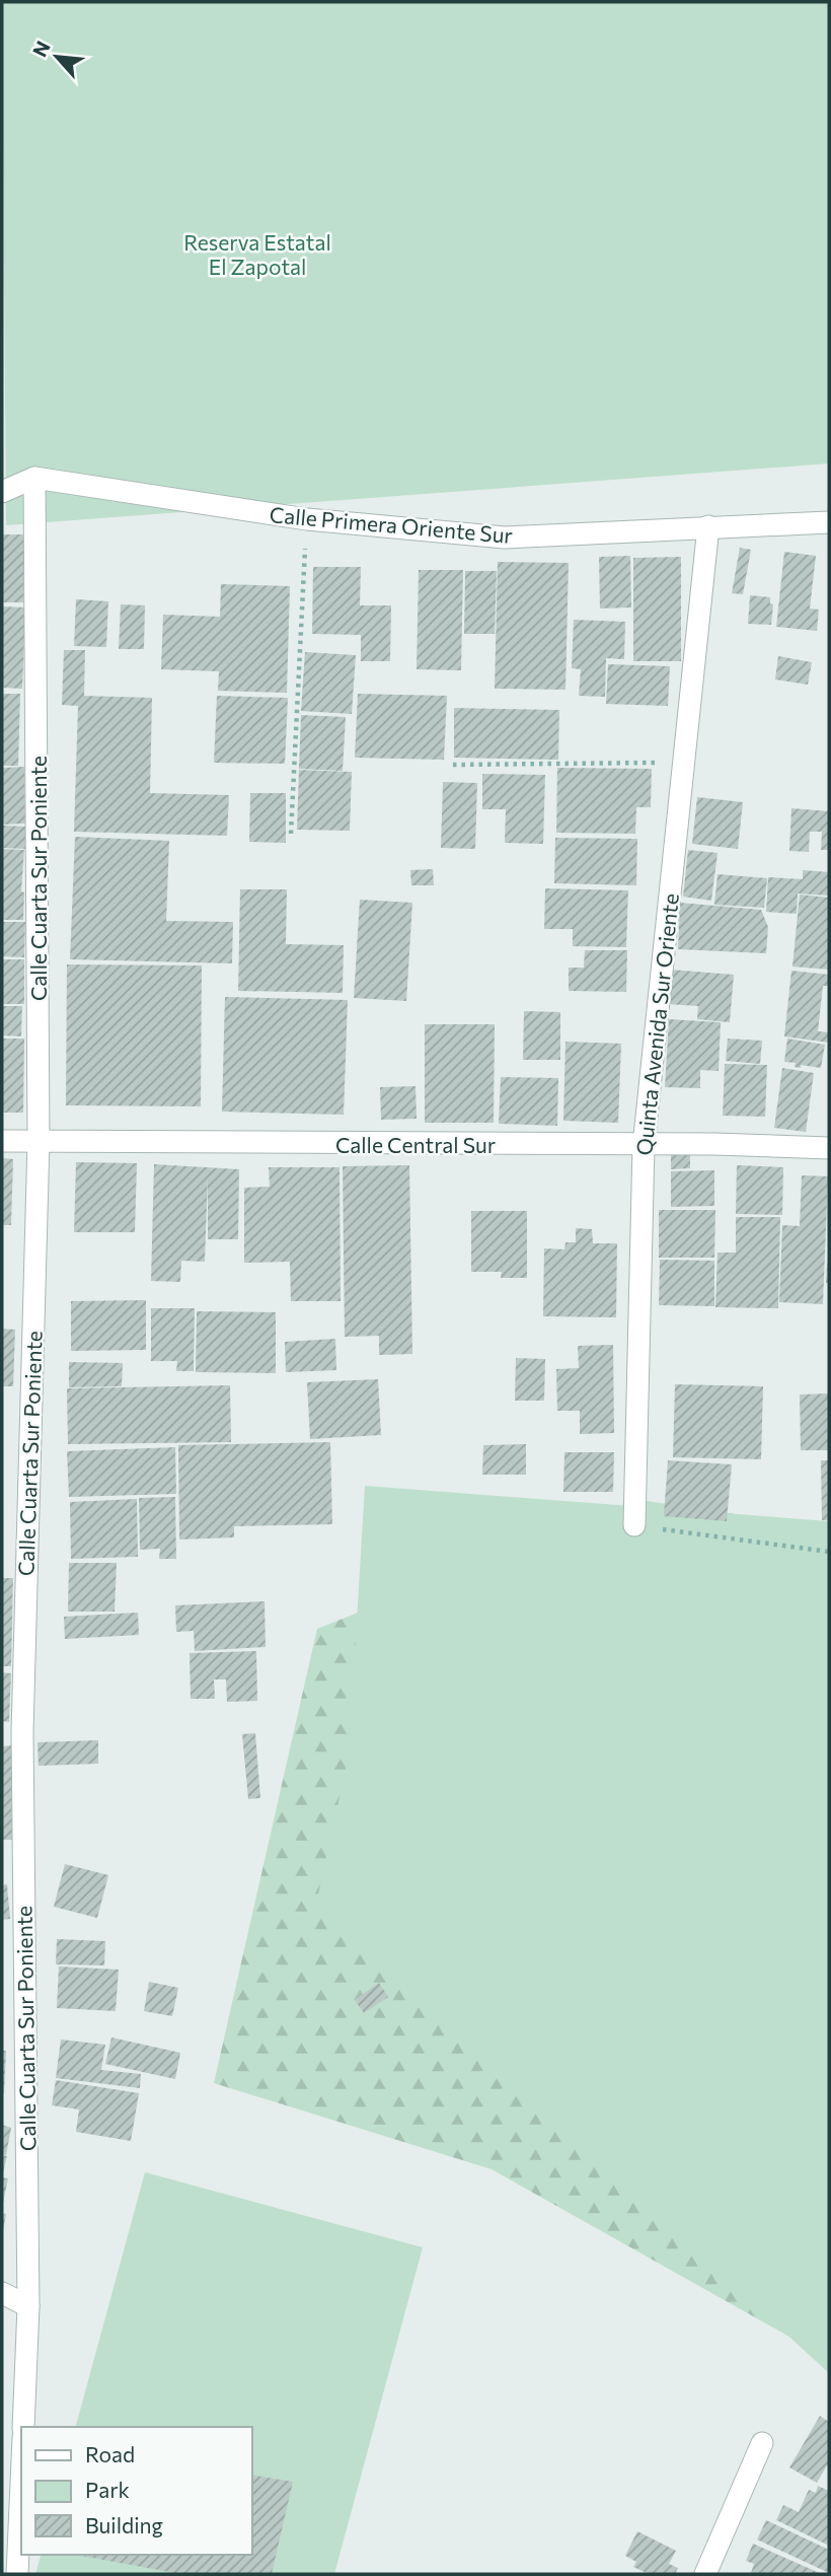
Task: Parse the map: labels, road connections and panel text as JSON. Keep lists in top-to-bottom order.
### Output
{
  "streets": {
    "street": [
      "Calle Primera Oriente Sur",
      "Calle Cuarta Sur Poniente",
      "Quinta Avenida Sur Oriente",
      "Calle Central Sur"
    ]
  },
  "crossings": [
    ["Calle Primera Oriente Sur", "Calle Cuarta Sur Poniente"],
    ["Calle Primera Oriente Sur", "Quinta Avenida Sur Oriente"],
    ["Calle Cuarta Sur Poniente", "Calle Central Sur"],
    ["Quinta Avenida Sur Oriente", "Calle Central Sur"]
  ],
  "parks": ["Reserva Estatal El Zapotal"],
  "legend": ["Road", "Park", "Building"],
  "north": "top left"
}
